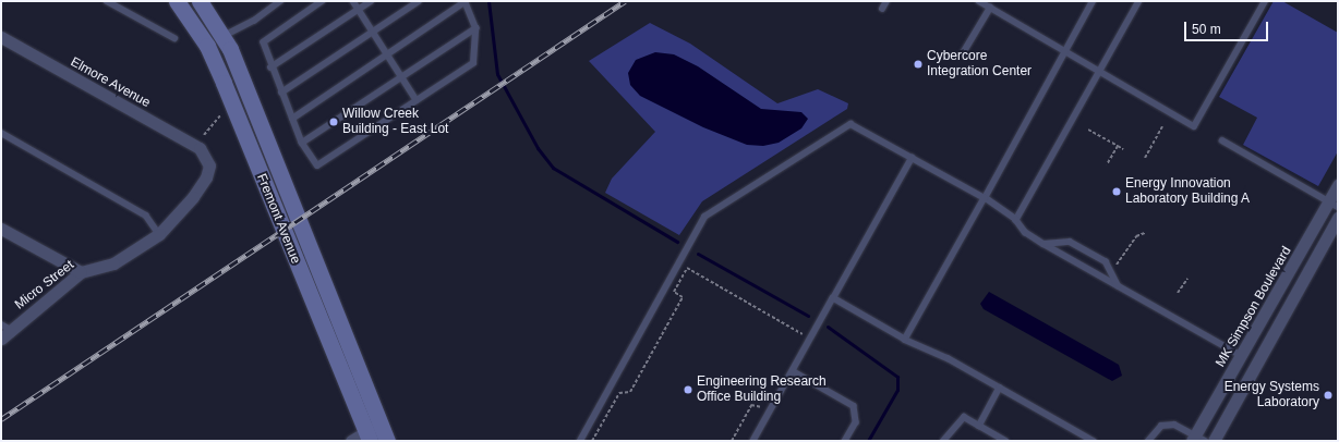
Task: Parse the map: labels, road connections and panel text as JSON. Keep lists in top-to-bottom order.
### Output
{
  "streets": {
    "street": [
      "Elmore Avenue",
      "Fremont Avenue",
      "Micro Street",
      "MK Simpson Boulevard"
    ]
  },
  "crossings": [
    ["Elmore Avenue", "Micro Street"]
  ],
  "places": [
    "Cybercore Integration Center",
    "Willow Creek Building - East Lot",
    "Energy Innovation Laboratory Building A",
    "Engineering Research Office Building",
    "Energy Systems Laboratory"
  ],
  "scale_bar": "50 m"
}
